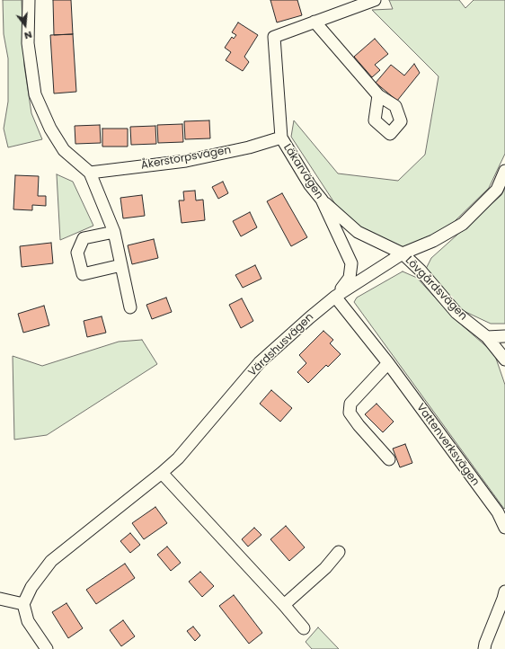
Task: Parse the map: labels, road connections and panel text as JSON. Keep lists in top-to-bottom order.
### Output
{
  "streets": {
    "street": [
      "Åkerstorpsvägen",
      "Läkarvägen",
      "Lövgårdsvägen",
      "Värdshusvägen",
      "Vattenverksvägen"
    ]
  },
  "crossings": [
    ["Åkerstorpsvägen", "Läkarvägen"],
    ["Läkarvägen", "Värdshusvägen"],
    ["Läkarvägen", "Vattenverksvägen"],
    ["Lövgårdsvägen", "Värdshusvägen"],
    ["Värdshusvägen", "Vattenverksvägen"]
  ],
  "north": "bottom"
}
